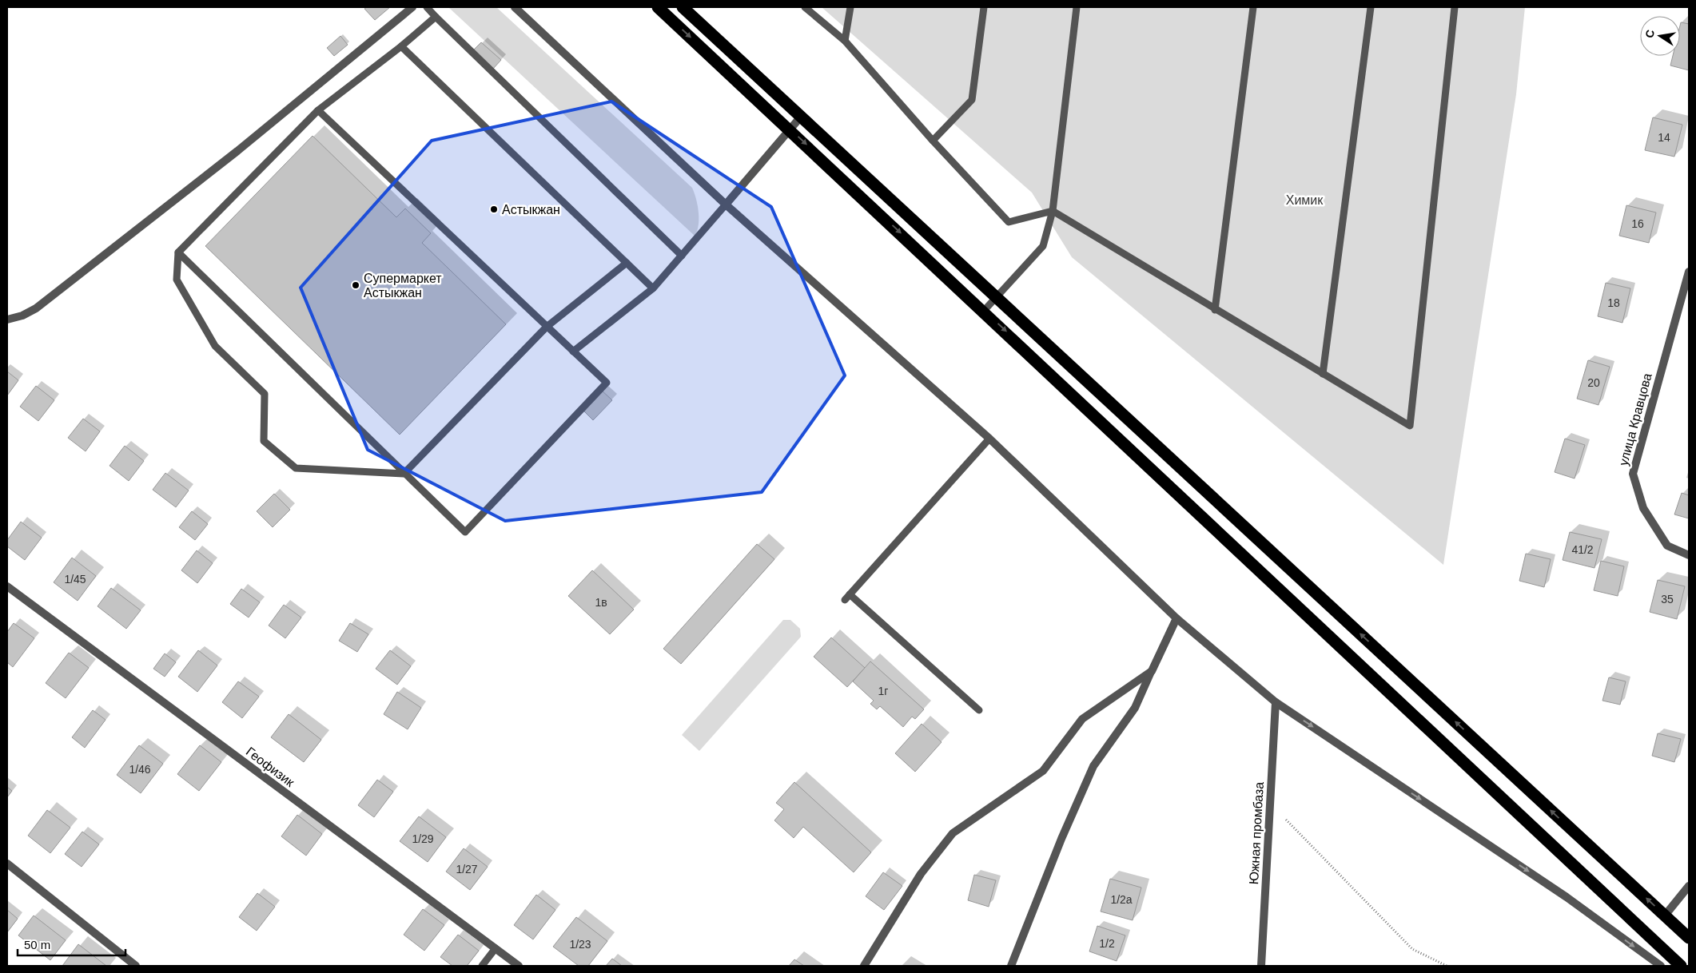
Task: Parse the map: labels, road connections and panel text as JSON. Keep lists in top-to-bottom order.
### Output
{
  "streets": {
    "street": ["улица Кравцова", "Геофизик", "Южная промбаза"]
  },
  "parks": ["Химик"],
  "places": ["Астыкжан", "Супермаркет Астыкжан"],
  "house_numbers": [
    "14",
    "16",
    "18",
    "20",
    "41/2",
    "1/45",
    "35",
    "1в",
    "1г",
    "1/46",
    "1/29",
    "1/27",
    "1/2а",
    "1/2",
    "1/23"
  ],
  "scale_bar": "50 m",
  "north": "left"
}
